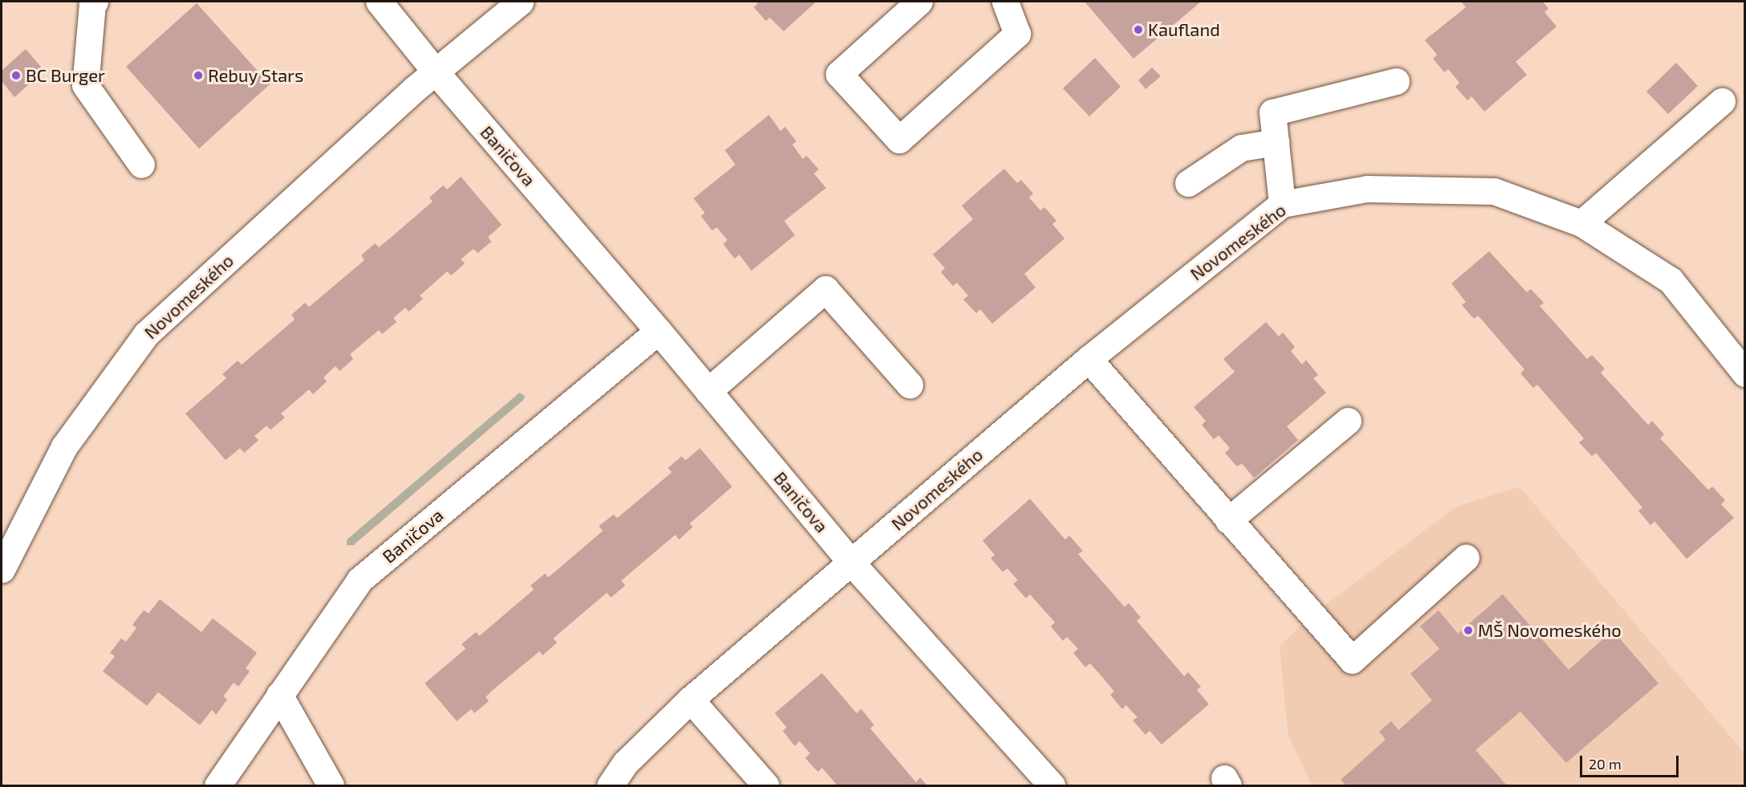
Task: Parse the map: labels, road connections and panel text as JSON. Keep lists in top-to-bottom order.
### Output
{
  "streets": {
    "street": ["Baničova", "Novomeského"]
  },
  "crossings": [
    ["Baničova", "Novomeského"]
  ],
  "places": [
    "Kaufland",
    "BC Burger",
    "Rebuy Stars",
    "MŠ Novomeského"
  ],
  "scale_bar": "20 m"
}
